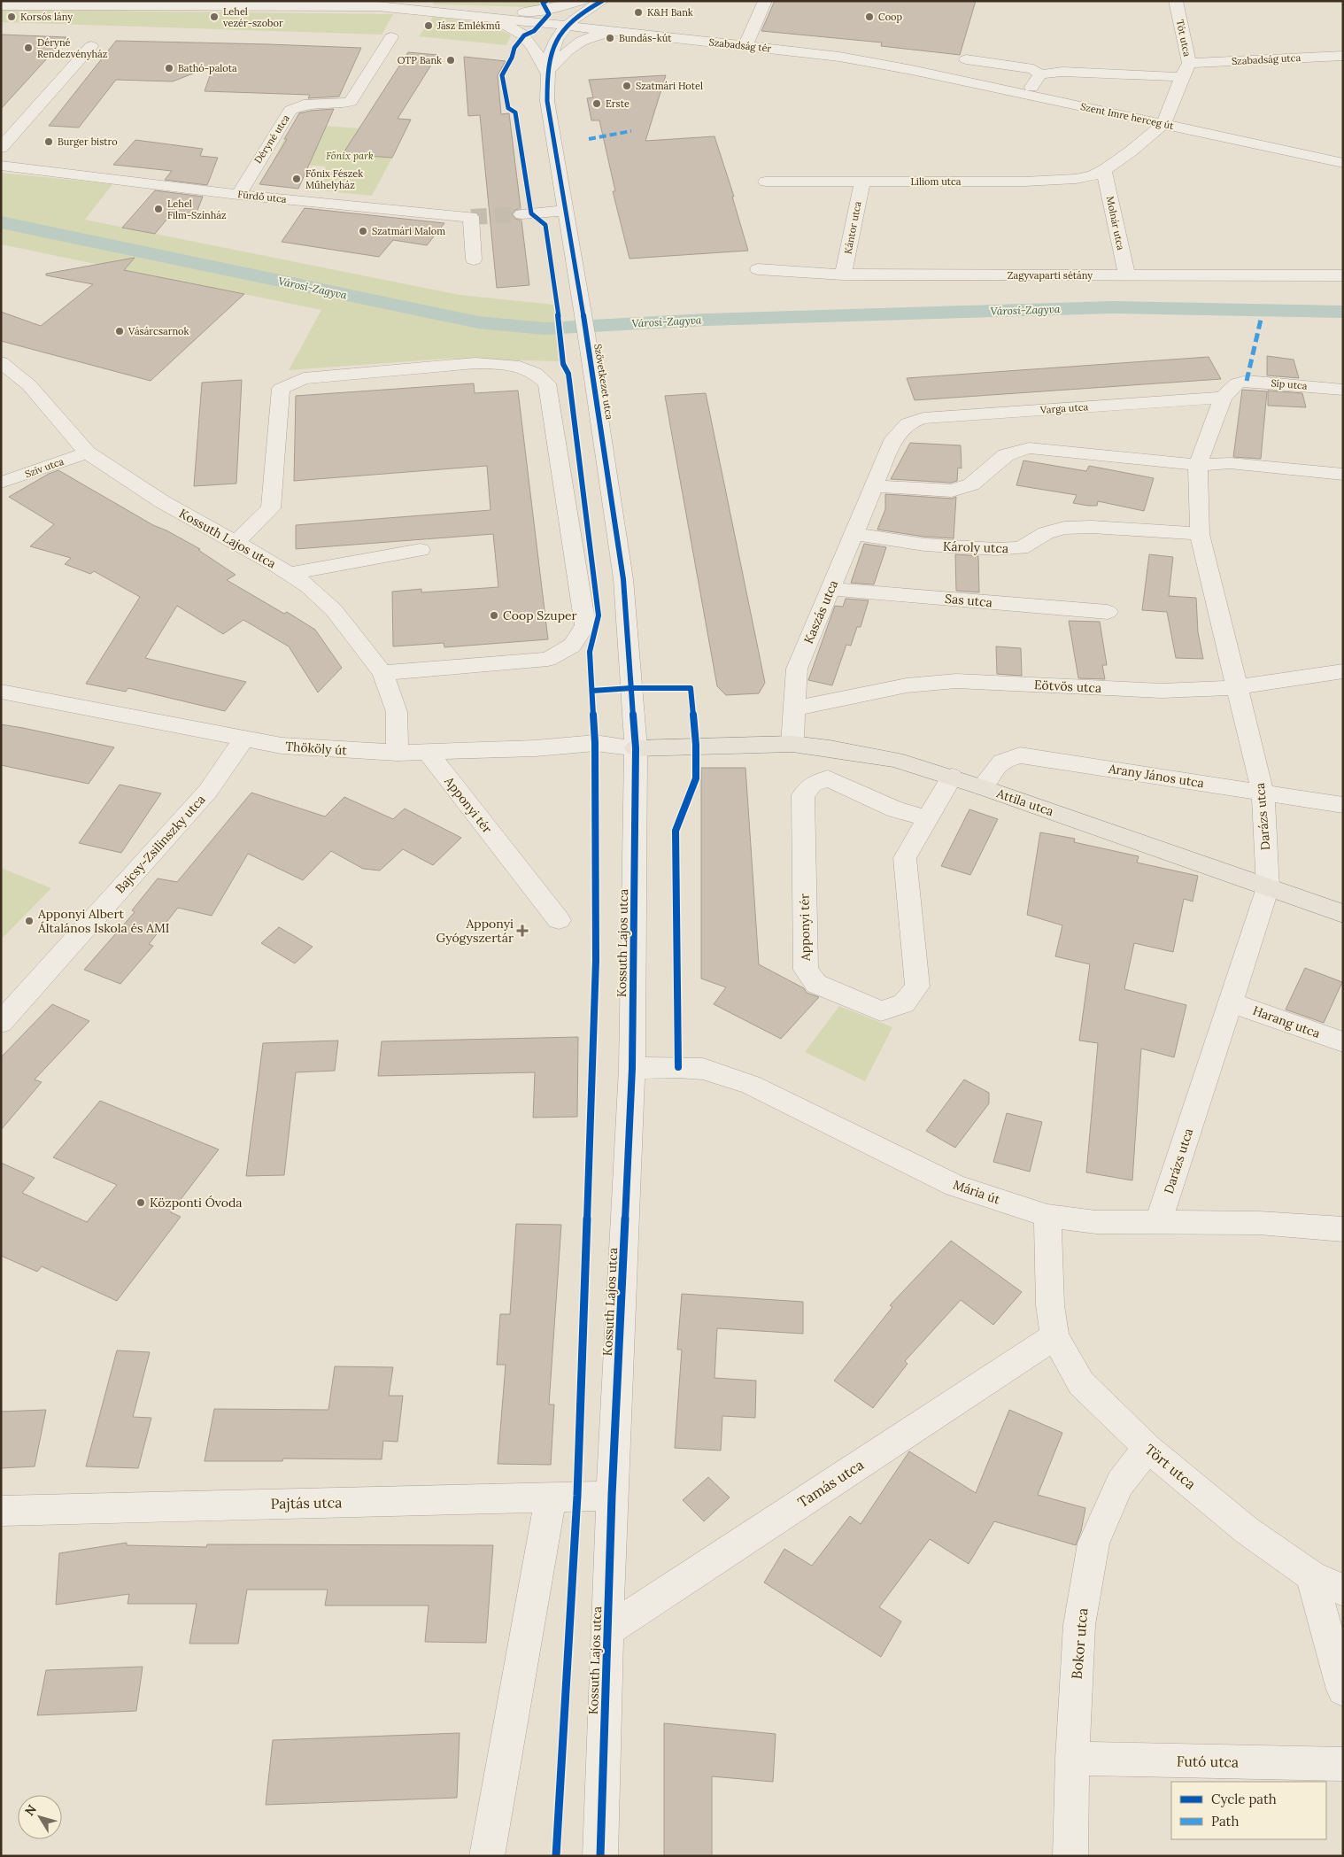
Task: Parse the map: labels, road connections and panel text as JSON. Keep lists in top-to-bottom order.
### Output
{
  "streets": {
    "main road": ["Attila utca"],
    "street": [
      "Tót utca",
      "Szabadság tér",
      "Szabadság utca",
      "Szent Imre herceg út",
      "Déryné utca",
      "Liliom utca",
      "Fürdő utca",
      "Molnár utca",
      "Kántor utca",
      "Zagyvaparti sétány",
      "Szövetkezet utca",
      "Síp utca",
      "Varga utca",
      "Szív utca",
      "Kossuth Lajos utca",
      "Károly utca",
      "Sas utca",
      "Kaszás utca",
      "Eötvös utca",
      "Thököly út",
      "Arany János utca",
      "Apponyi tér",
      "Darázs utca",
      "Bajcsy-Zsilinszky utca",
      "Harang utca",
      "Mária út",
      "Tört utca",
      "Tamás utca",
      "Pajtás utca",
      "Bokor utca",
      "Futó utca"
    ]
  },
  "crossings": [
    ["Tót utca", "Szabadság utca"],
    ["Tót utca", "Szent Imre herceg út"],
    ["Tót utca", "Liliom utca"],
    ["Szabadság tér", "Szent Imre herceg út"],
    ["Szabadság tér", "Szövetkezet utca"],
    ["Szent Imre herceg út", "Liliom utca"],
    ["Déryné utca", "Fürdő utca"],
    ["Liliom utca", "Molnár utca"],
    ["Liliom utca", "Kántor utca"],
    ["Molnár utca", "Zagyvaparti sétány"],
    ["Kántor utca", "Zagyvaparti sétány"],
    ["Szövetkezet utca", "Kossuth Lajos utca"],
    ["Szövetkezet utca", "Thököly út"],
    ["Szövetkezet utca", "Attila utca"],
    ["Síp utca", "Varga utca"],
    ["Síp utca", "Darázs utca"],
    ["Varga utca", "Kaszás utca"],
    ["Varga utca", "Darázs utca"],
    ["Szív utca", "Kossuth Lajos utca"],
    ["Kossuth Lajos utca", "Thököly út"],
    ["Kossuth Lajos utca", "Attila utca"],
    ["Kossuth Lajos utca", "Mária út"],
    ["Kossuth Lajos utca", "Tamás utca"],
    ["Kossuth Lajos utca", "Pajtás utca"],
    ["Károly utca", "Kaszás utca"],
    ["Károly utca", "Darázs utca"],
    ["Sas utca", "Kaszás utca"],
    ["Kaszás utca", "Eötvös utca"],
    ["Kaszás utca", "Attila utca"],
    ["Eötvös utca", "Darázs utca"],
    ["Thököly út", "Attila utca"],
    ["Thököly út", "Apponyi tér"],
    ["Thököly út", "Bajcsy-Zsilinszky utca"],
    ["Arany János utca", "Attila utca"],
    ["Arany János utca", "Darázs utca"],
    ["Attila utca", "Apponyi tér"],
    ["Attila utca", "Darázs utca"],
    ["Darázs utca", "Harang utca"],
    ["Darázs utca", "Mária út"],
    ["Mária út", "Tört utca"],
    ["Tört utca", "Tamás utca"],
    ["Tört utca", "Bokor utca"],
    ["Bokor utca", "Futó utca"]
  ],
  "water": ["Városi-Zagyva"],
  "parks": ["Főnix park"],
  "places": {
    "other": [
      "K&H Bank",
      "Korsós lány",
      "Lehel vezér-szobor",
      "Coop",
      "Jász Emlékmű",
      "Bundás-kút",
      "Déryné Rendezvényház",
      "OTP Bank",
      "Bathó-palota",
      "Szatmári Hotel",
      "Erste",
      "Burger bistro",
      "Főnix Fészek Műhelyház",
      "Lehel Film-Színház",
      "Szatmári Malom",
      "Vásárcsarnok",
      "Coop Szuper",
      "Apponyi Albert Általános Iskola és AMI",
      "Központi Óvoda"
    ],
    "health": ["Apponyi Gyógyszertár"]
  },
  "legend": ["Cycle path", "Path"],
  "north": "top left"
}
